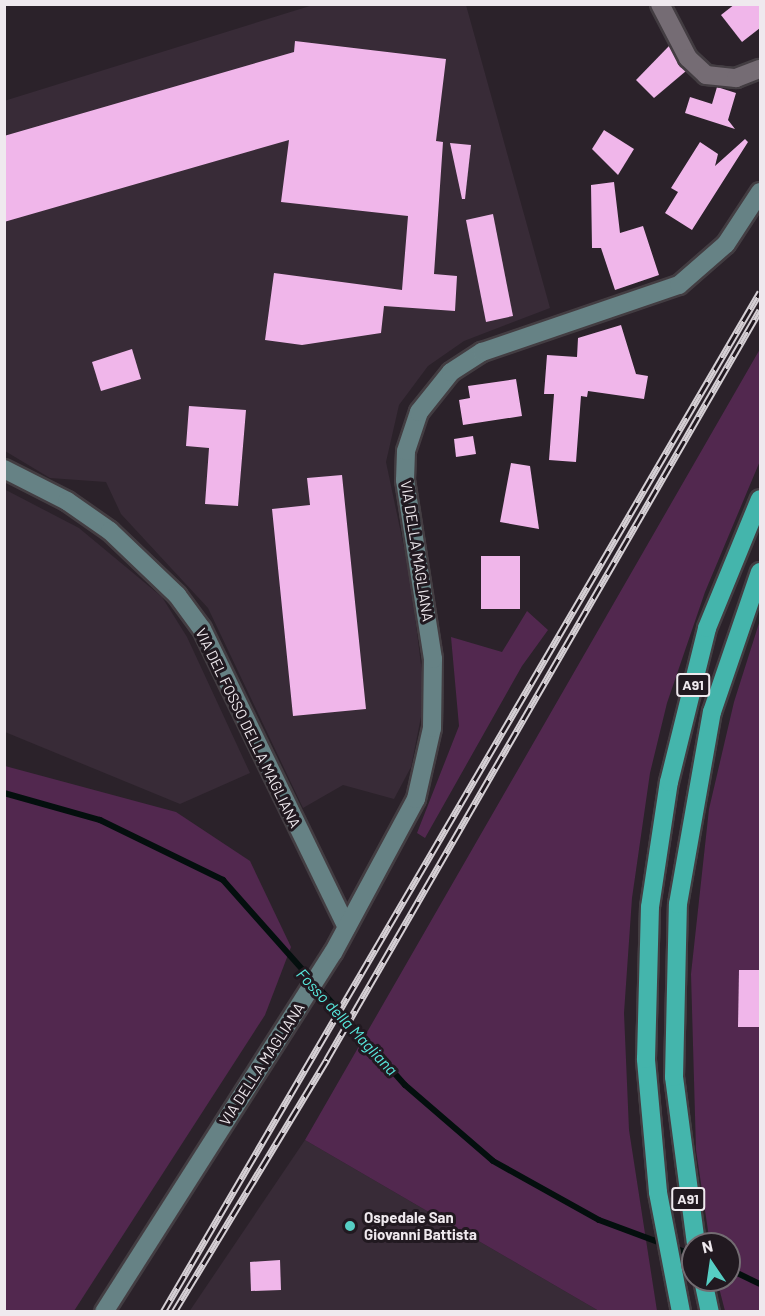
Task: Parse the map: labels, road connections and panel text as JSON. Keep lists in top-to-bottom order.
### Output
{
  "streets": {
    "highway": ["A91"],
    "main road": ["VIA DELLA MAGLIANA", "VIA DEL FOSSO DELLA MAGLIANA"]
  },
  "crossings": [
    ["VIA DELLA MAGLIANA", "VIA DEL FOSSO DELLA MAGLIANA"]
  ],
  "water": ["Fosso della Magliana"],
  "places": ["Ospedale San Giovanni Battista"],
  "north": "top"
}
